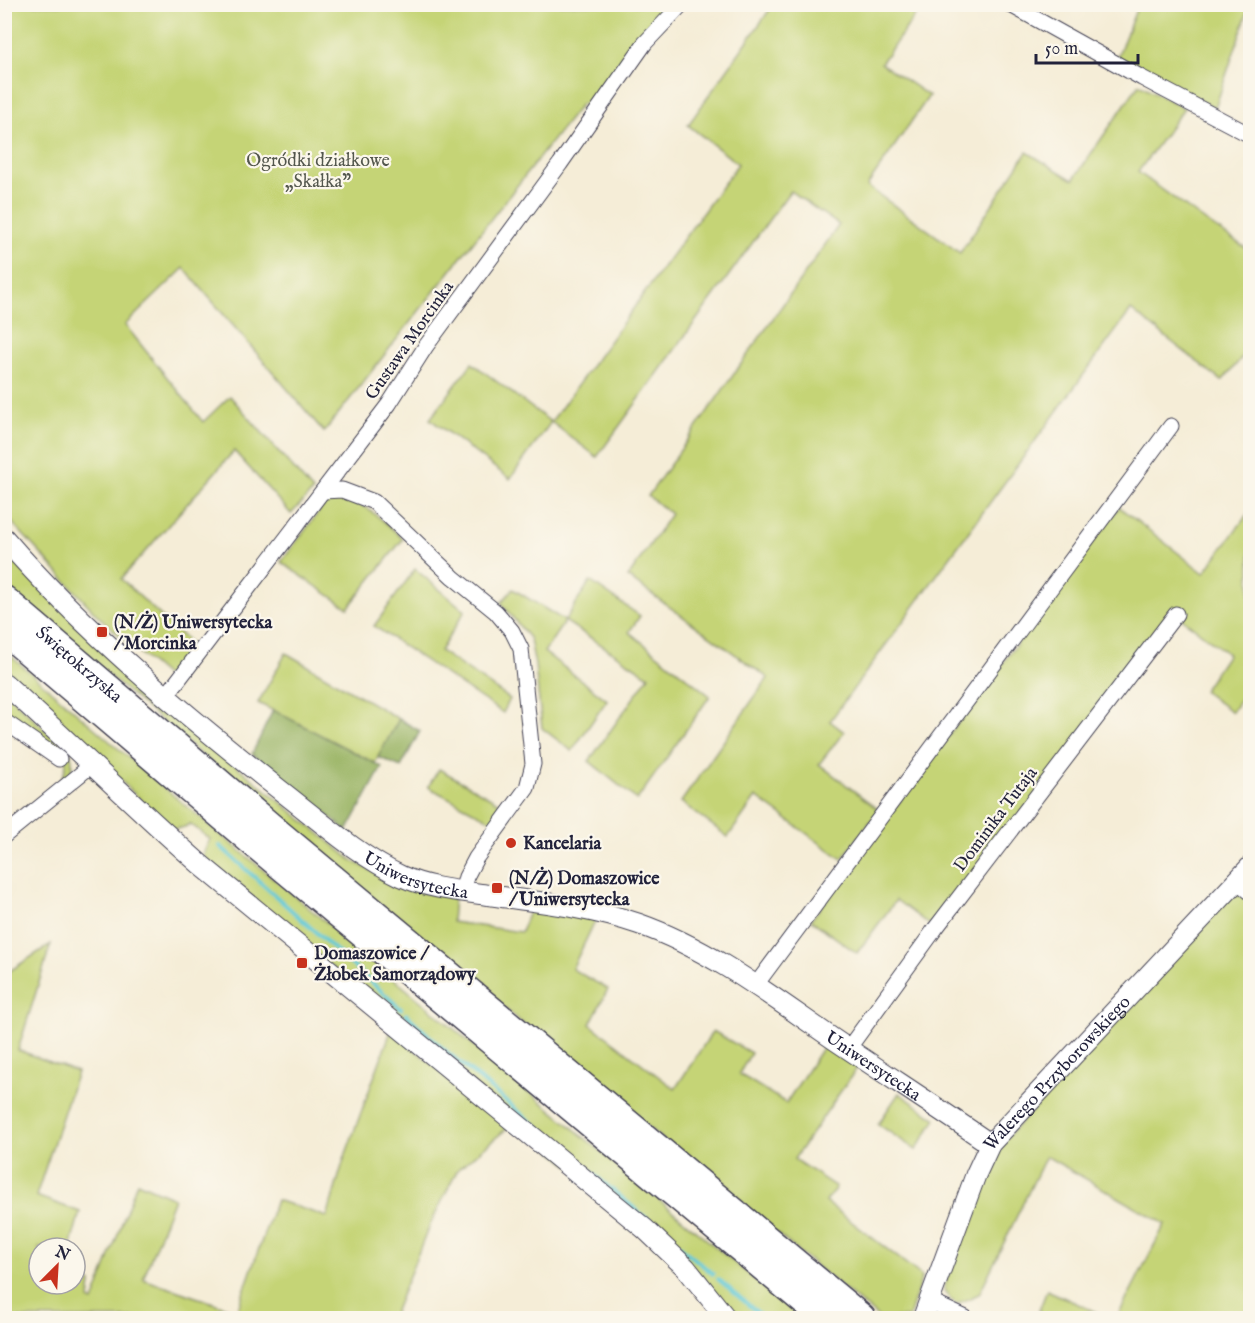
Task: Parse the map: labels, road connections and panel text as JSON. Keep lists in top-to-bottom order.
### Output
{
  "streets": {
    "highway": ["Świętokrzyska"],
    "street": [
      "Gustawa Morcinka",
      "Dominika Tutaja",
      "Uniwersytecka",
      "Walerego Przyborowskiego"
    ]
  },
  "crossings": [
    ["Gustawa Morcinka", "Uniwersytecka"],
    ["Dominika Tutaja", "Uniwersytecka"],
    ["Uniwersytecka", "Walerego Przyborowskiego"]
  ],
  "parks": ["Ogródki działkowe „Skałka”"],
  "places": {
    "transit": ["(N/Ż) Uniwersytecka / Morcinka", "(N/Ż) Domaszowice / Uniwersytecka", "Domaszowice / Żłobek Samorządowy"],
    "other": ["Kancelaria"]
  },
  "scale_bar": "50 m",
  "north": "top right"
}
